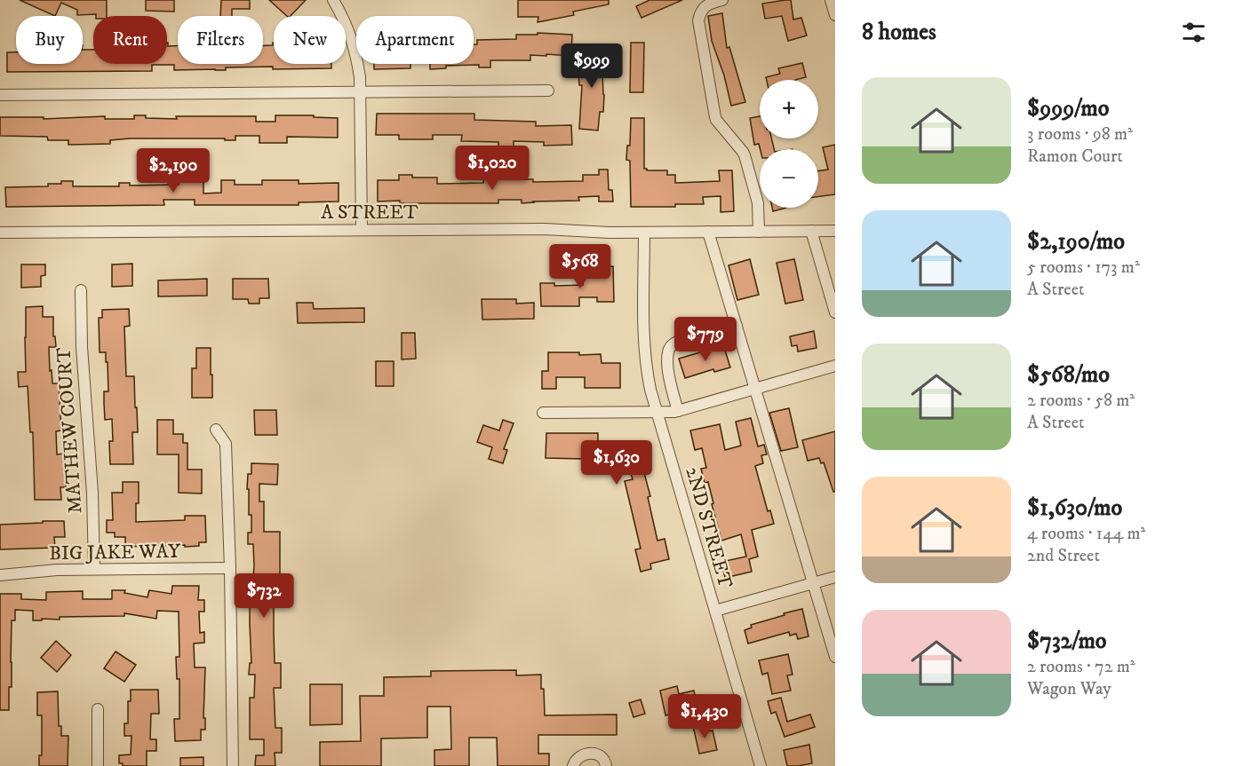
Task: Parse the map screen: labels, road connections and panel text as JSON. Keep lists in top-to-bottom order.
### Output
{
  "streets": {
    "street": [
      "A STREET",
      "MATHEW COURT",
      "2ND STREET",
      "BIG JAKE WAY"
    ]
  },
  "crossings": [
    ["A STREET", "2ND STREET"],
    ["MATHEW COURT", "BIG JAKE WAY"]
  ],
  "page": {
    "heading": "8 homes",
    "chip": [
      "Buy",
      "Rent",
      "Filters",
      "New",
      "Apartment"
    ],
    "price": [
      "$999",
      "$1,020",
      "$2,190",
      "$568",
      "$779",
      "$1,630",
      "$732",
      "$1,430"
    ],
    "list": [
      {
        "name": "$999/mo",
        "note": "3 rooms · 98 m² · Ramon Court"
      },
      {
        "name": "$2,190/mo",
        "note": "5 rooms · 173 m² · A Street"
      },
      {
        "name": "$568/mo",
        "note": "2 rooms · 58 m² · A Street"
      },
      {
        "name": "$1,630/mo",
        "note": "4 rooms · 144 m² · 2nd Street"
      },
      {
        "name": "$732/mo",
        "note": "2 rooms · 72 m² · Wagon Way"
      }
    ],
    "map_buttons": ["+", "−"]
  }
}
